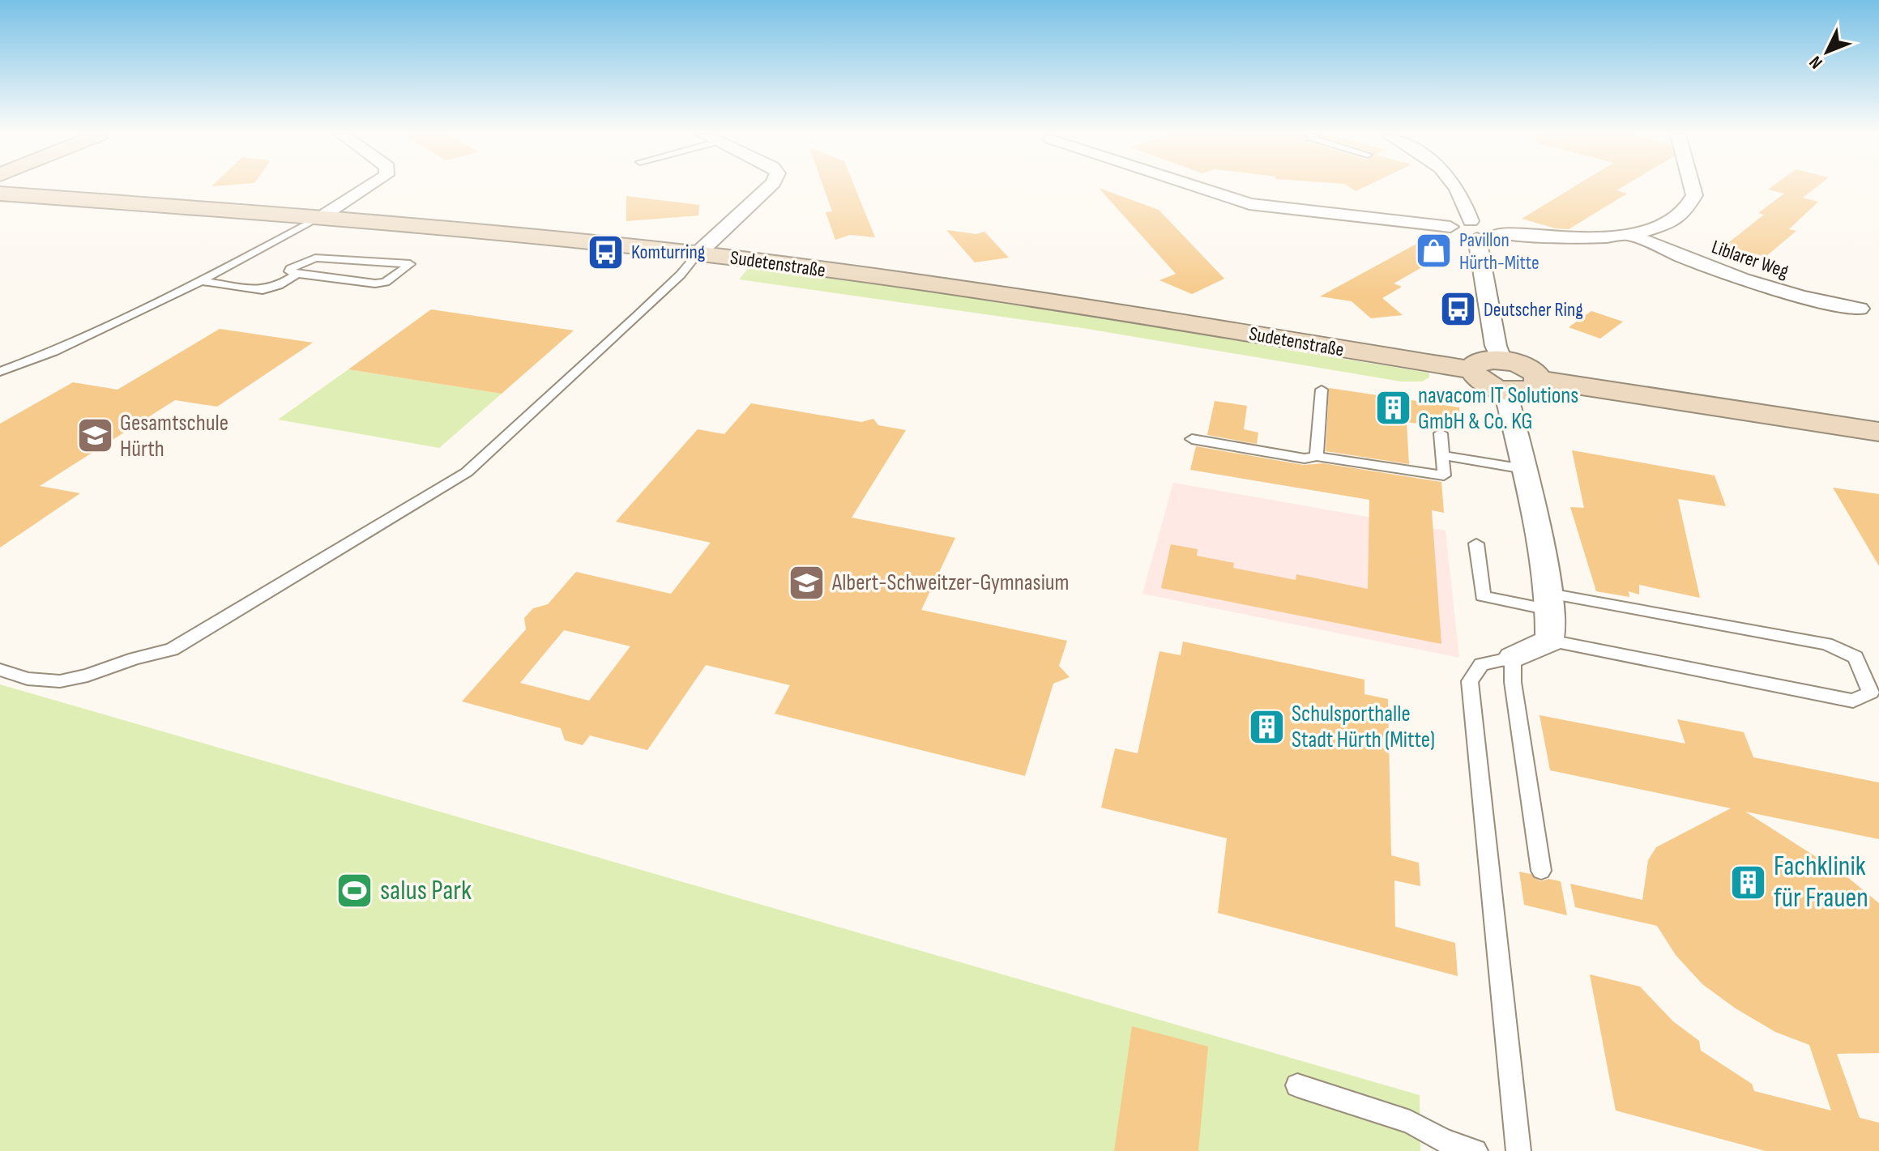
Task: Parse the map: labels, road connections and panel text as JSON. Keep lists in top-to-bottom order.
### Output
{
  "streets": {
    "street": ["Liblarer Weg", "Sudetenstraße"]
  },
  "places": {
    "shop": ["Pavillon Hürth-Mitte"],
    "bus stop": ["Komturring", "Deutscher Ring"],
    "building": ["navacom IT Solutions GmbH & Co. KG", "Schulsporthalle Stadt Hürth (Mitte)", "Fachklinik für Frauen"],
    "school or university": ["Gesamtschule Hürth", "Albert-Schweitzer-Gymnasium"],
    "sports": ["salus Park"]
  },
  "north": "bottom left"
}
